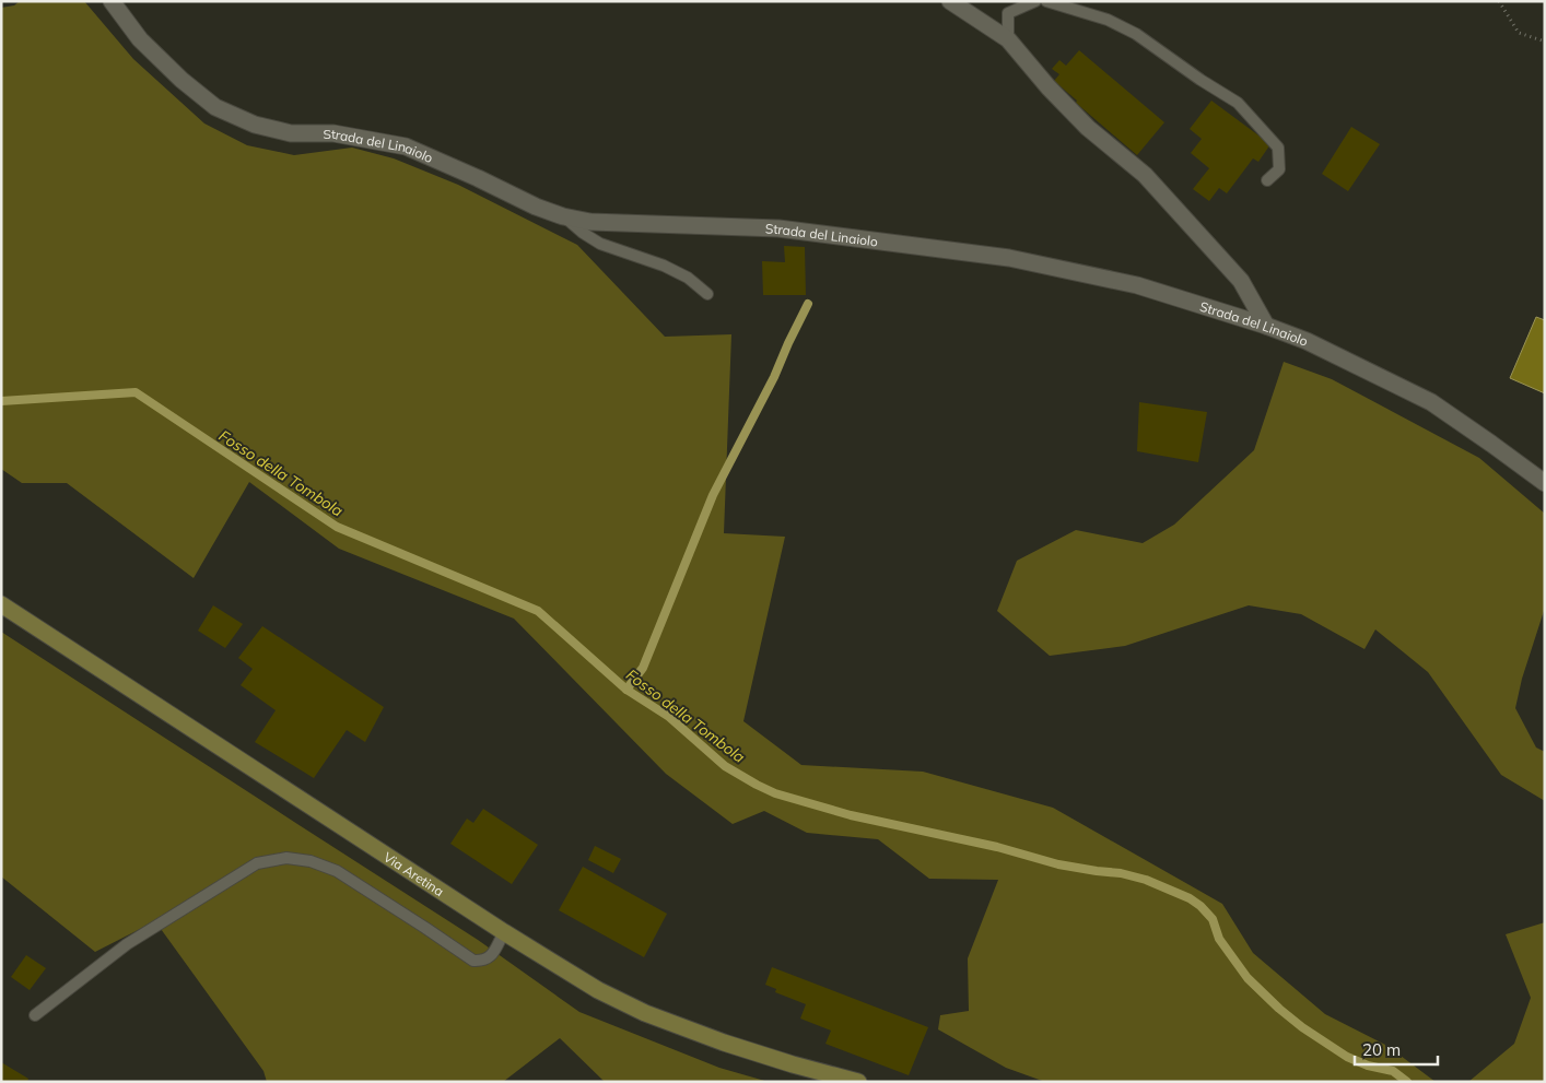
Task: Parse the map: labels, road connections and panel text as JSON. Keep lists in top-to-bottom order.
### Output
{
  "streets": {
    "main road": ["Via Aretina"],
    "street": ["Strada del Linaiolo"]
  },
  "water": ["Fosso della Tombola"],
  "scale_bar": "20 m"
}
